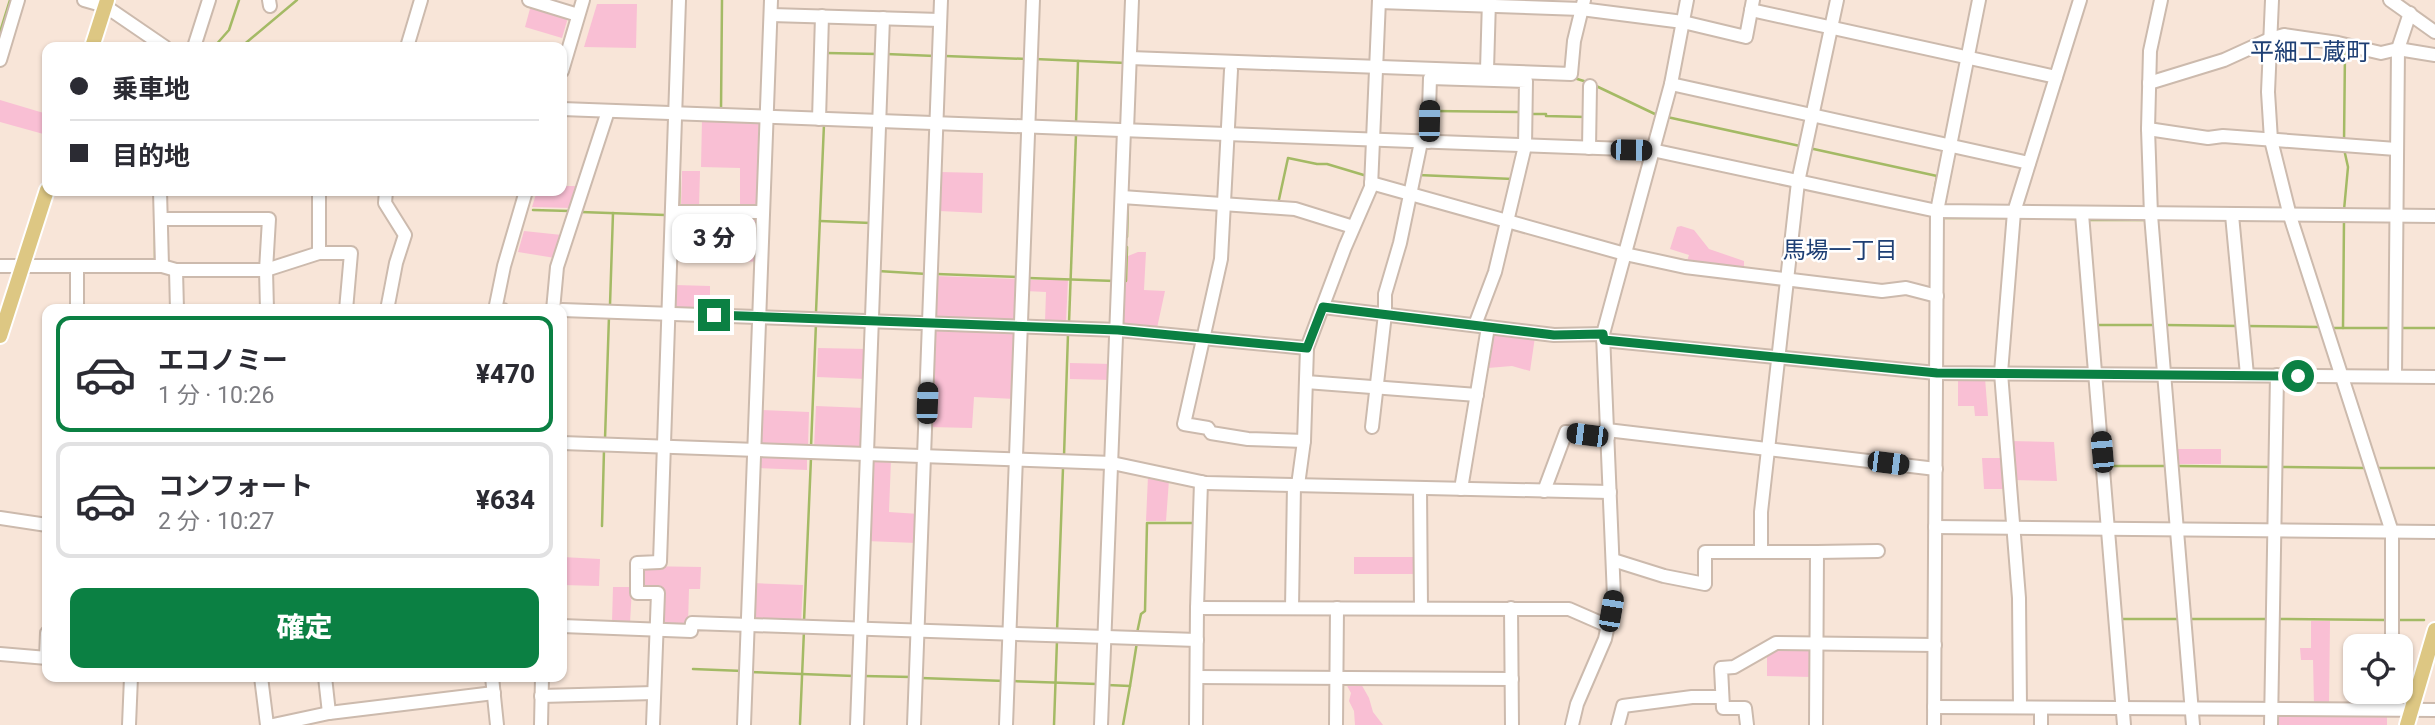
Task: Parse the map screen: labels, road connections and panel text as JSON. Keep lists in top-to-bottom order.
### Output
{
  "districts": ["平細工蔵町", "馬場一丁目"],
  "page": {
    "banner": ["乗車地", "目的地"],
    "bubble": "3 分",
    "list": [
      {
        "name": "エコノミー",
        "note": "1 分 · 10:26",
        "value": "¥470"
      },
      {
        "name": "コンフォート",
        "note": "2 分 · 10:27",
        "value": "¥634"
      }
    ],
    "buttons": "確定"
  }
}
